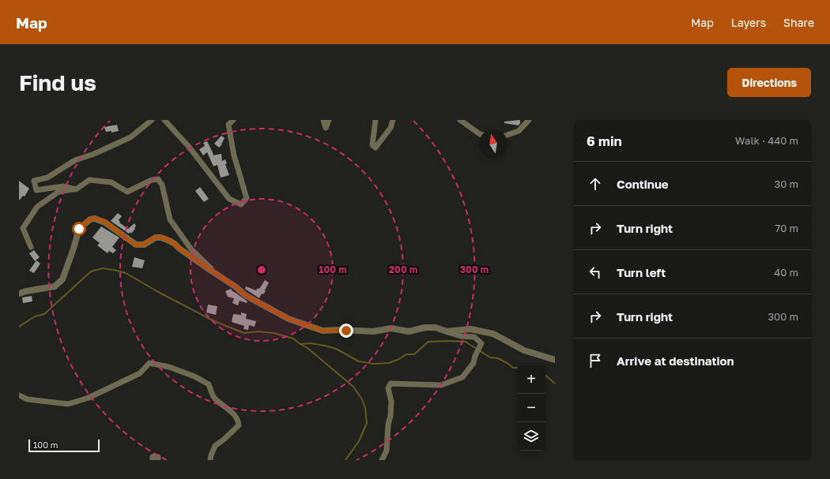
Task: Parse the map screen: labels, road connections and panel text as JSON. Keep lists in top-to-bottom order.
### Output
{
  "scale_bar": "100 m",
  "north": "top",
  "page": {
    "header": "Map",
    "nav": ["Map", "Layers", "Share"],
    "buttons": "Directions",
    "title": "Find us",
    "heading": ["6 min", "Walk · 440 m"],
    "list": [
      ["Continue", "30 m"],
      ["Turn right", "70 m"],
      ["Turn left", "40 m"],
      ["Turn right", "300 m"],
      "Arrive at destination"
    ],
    "map_buttons": ["+", "−"],
    "scale": "100 m"
  },
  "rings": ["100 m", "200 m", "300 m"]
}
